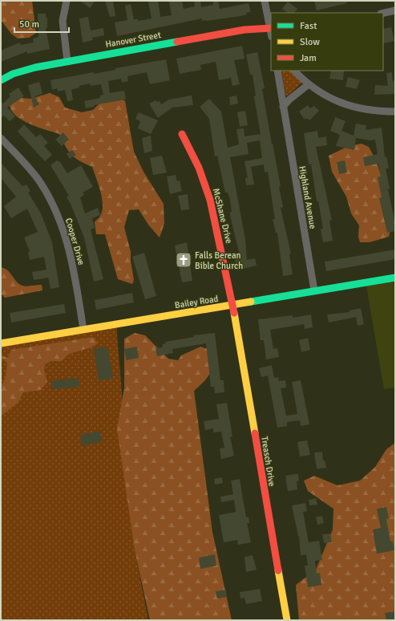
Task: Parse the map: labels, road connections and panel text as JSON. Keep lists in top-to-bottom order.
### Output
{
  "streets": {
    "street": [
      "Hanover Street",
      "Highland Avenue",
      "McShane Drive",
      "Cooper Drive",
      "Bailey Road",
      "Treasch Drive"
    ]
  },
  "crossings": [
    ["Highland Avenue", "Bailey Road"],
    ["McShane Drive", "Bailey Road"],
    ["McShane Drive", "Treasch Drive"],
    ["Cooper Drive", "Bailey Road"],
    ["Bailey Road", "Treasch Drive"]
  ],
  "places": {
    "church": ["Falls Berean Bible Church"]
  },
  "legend": ["Fast", "Slow", "Jam"],
  "scale_bar": "50 m"
}
